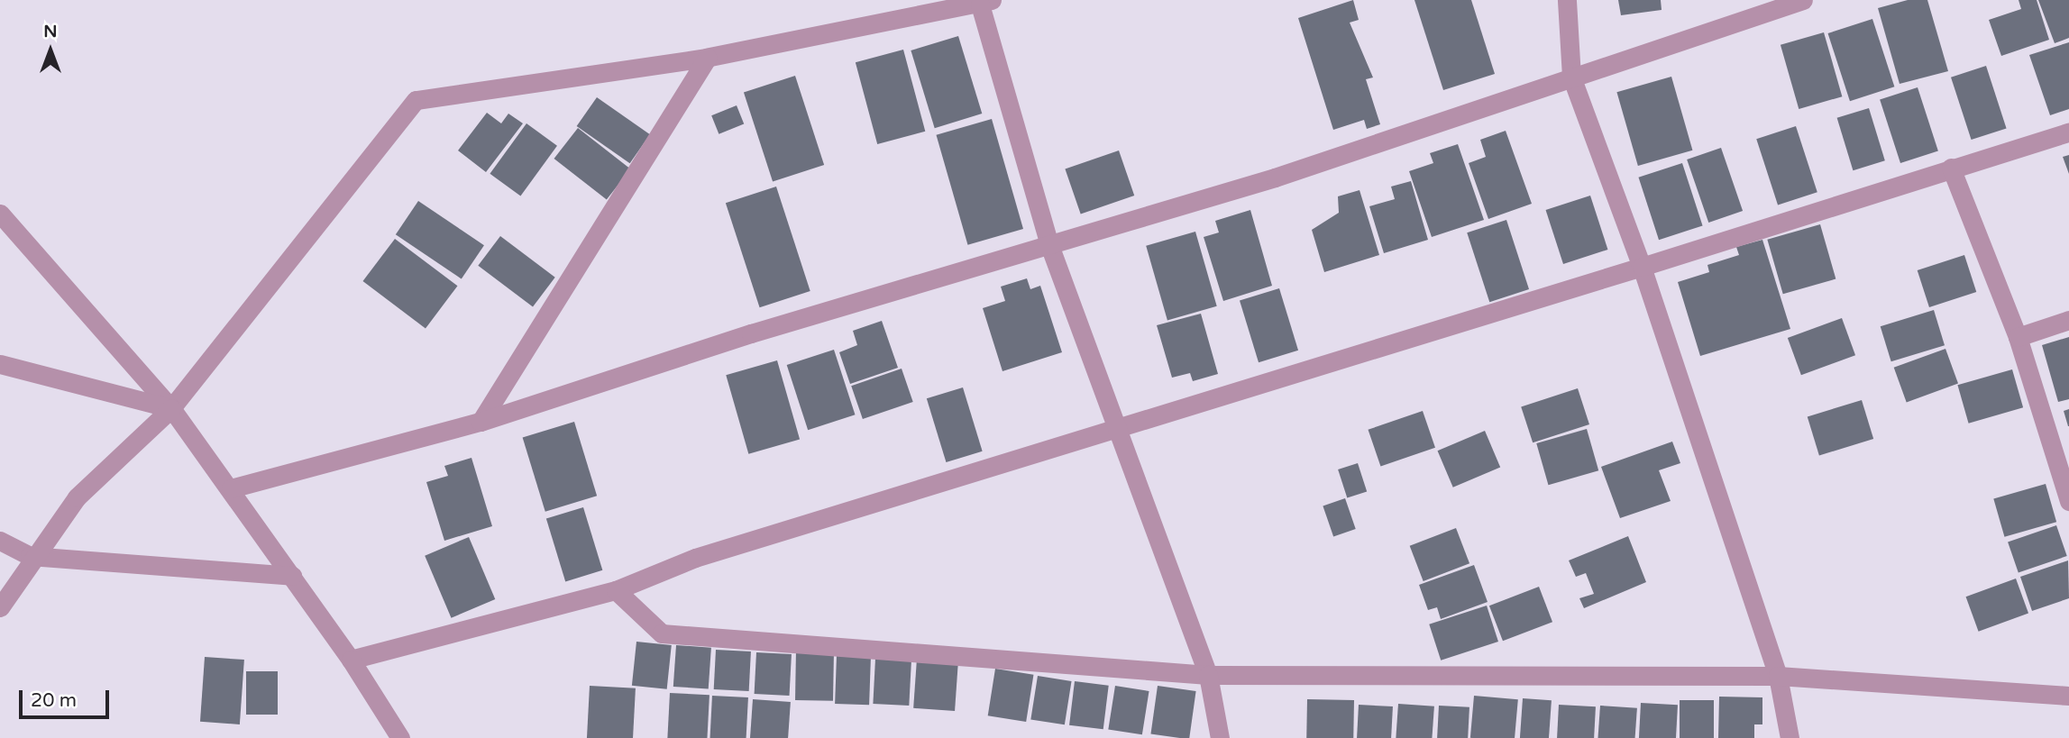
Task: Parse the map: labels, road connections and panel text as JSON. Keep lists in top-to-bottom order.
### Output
{
  "scale_bar": "20 m",
  "north": "top"
}
